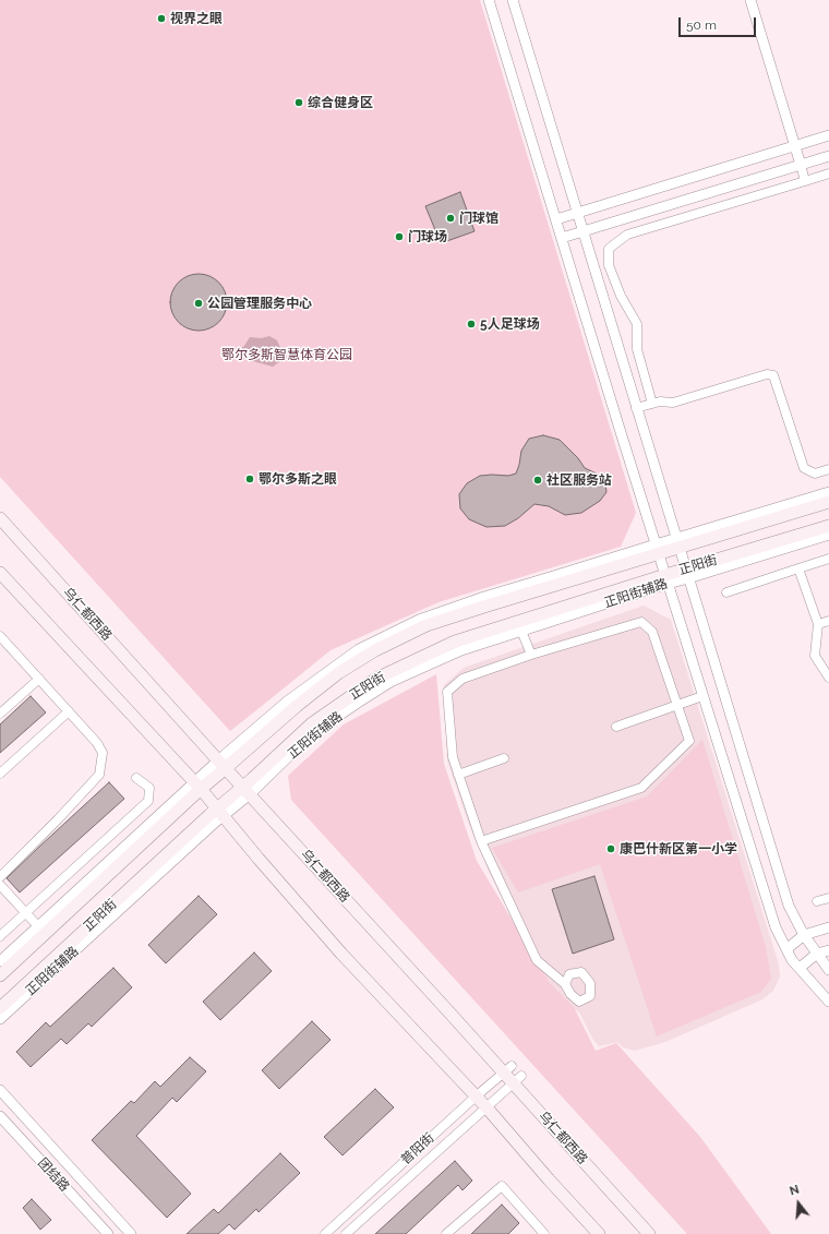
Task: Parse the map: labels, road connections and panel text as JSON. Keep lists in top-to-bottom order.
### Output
{
  "streets": {
    "main road": ["正阳街", "乌仁都西路"],
    "street": ["正阳街辅路", "普阳街", "团结路"]
  },
  "crossings": [
    ["正阳街", "正阳街辅路"],
    ["正阳街", "乌仁都西路"],
    ["正阳街辅路", "乌仁都西路"],
    ["乌仁都西路", "普阳街"]
  ],
  "parks": ["鄂尔多斯智慧体育公园"],
  "places": [
    "视界之眼",
    "综合健身区",
    "门球馆",
    "门球场",
    "公园管理服务中心",
    "5人足球场",
    "鄂尔多斯之眼",
    "社区服务站",
    "康巴什新区第一小学"
  ],
  "scale_bar": "50 m",
  "north": "top"
}
